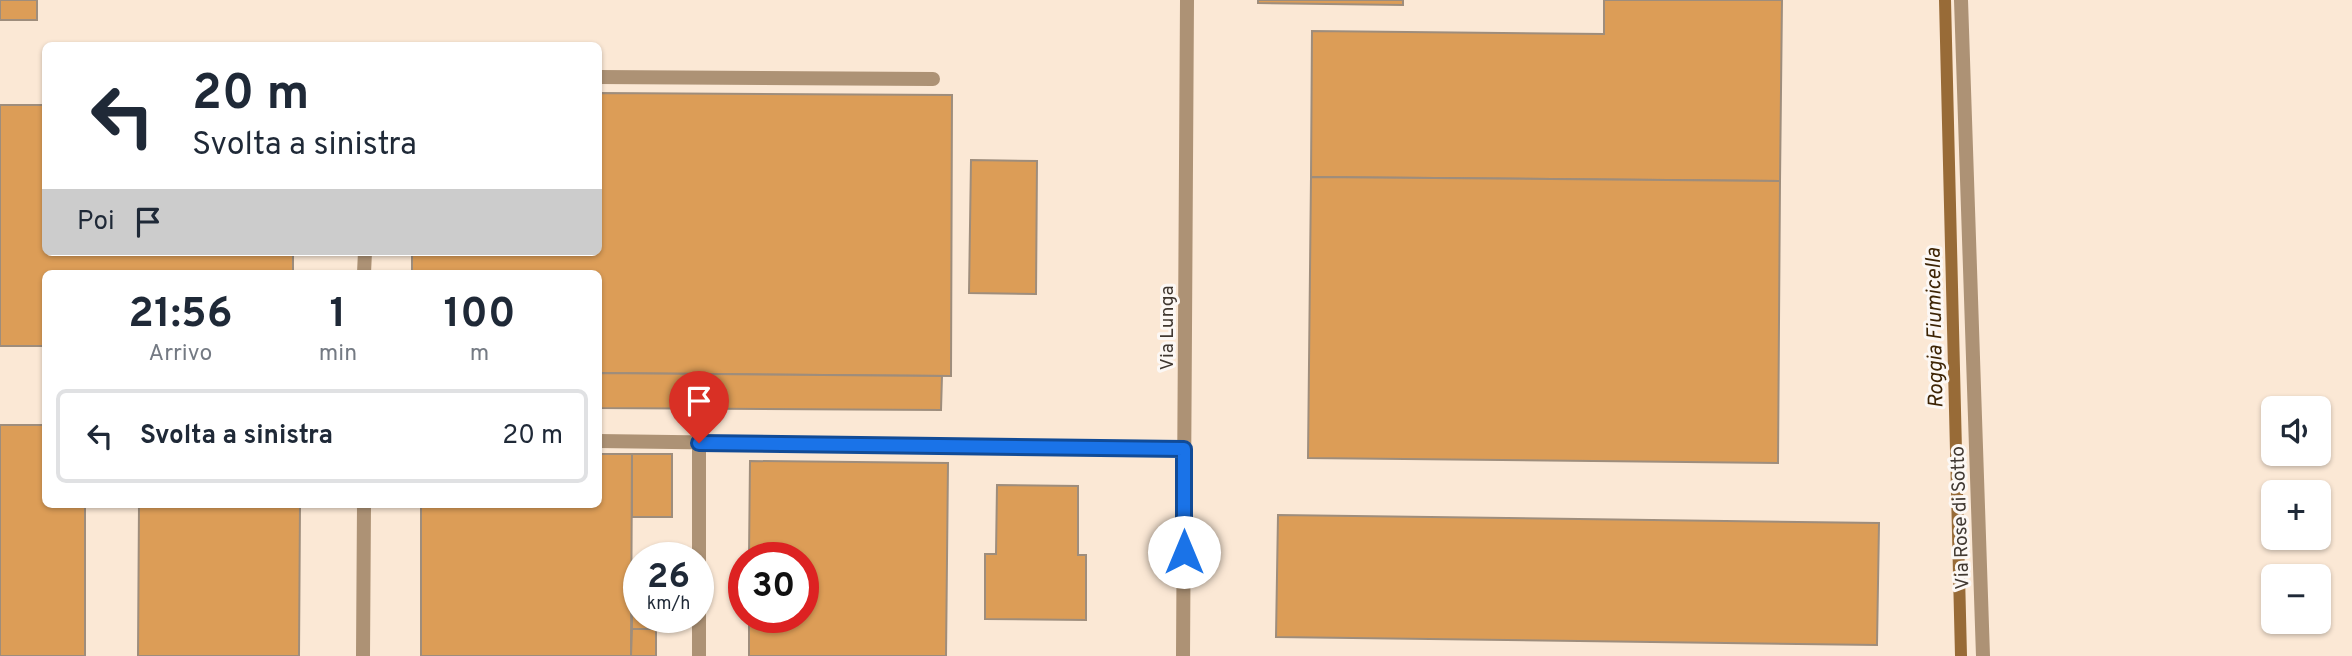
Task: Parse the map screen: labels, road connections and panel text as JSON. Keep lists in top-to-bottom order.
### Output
{
  "streets": {
    "street": ["Via Lunga", "Via Rose di Sotto"]
  },
  "water": ["Roggia Fiumicella"],
  "page": {
    "turn": ["20 m", "Svolta a sinistra"],
    "then": "Poi",
    "eta": [
      "21:56",
      "Arrivo",
      "1",
      "min",
      "100",
      "m"
    ],
    "list": [
      {
        "name": "Svolta a sinistra",
        "value": "20 m"
      }
    ],
    "map_buttons": ["+", "−"],
    "speed": "26 km/h",
    "limit": "30"
  }
}
